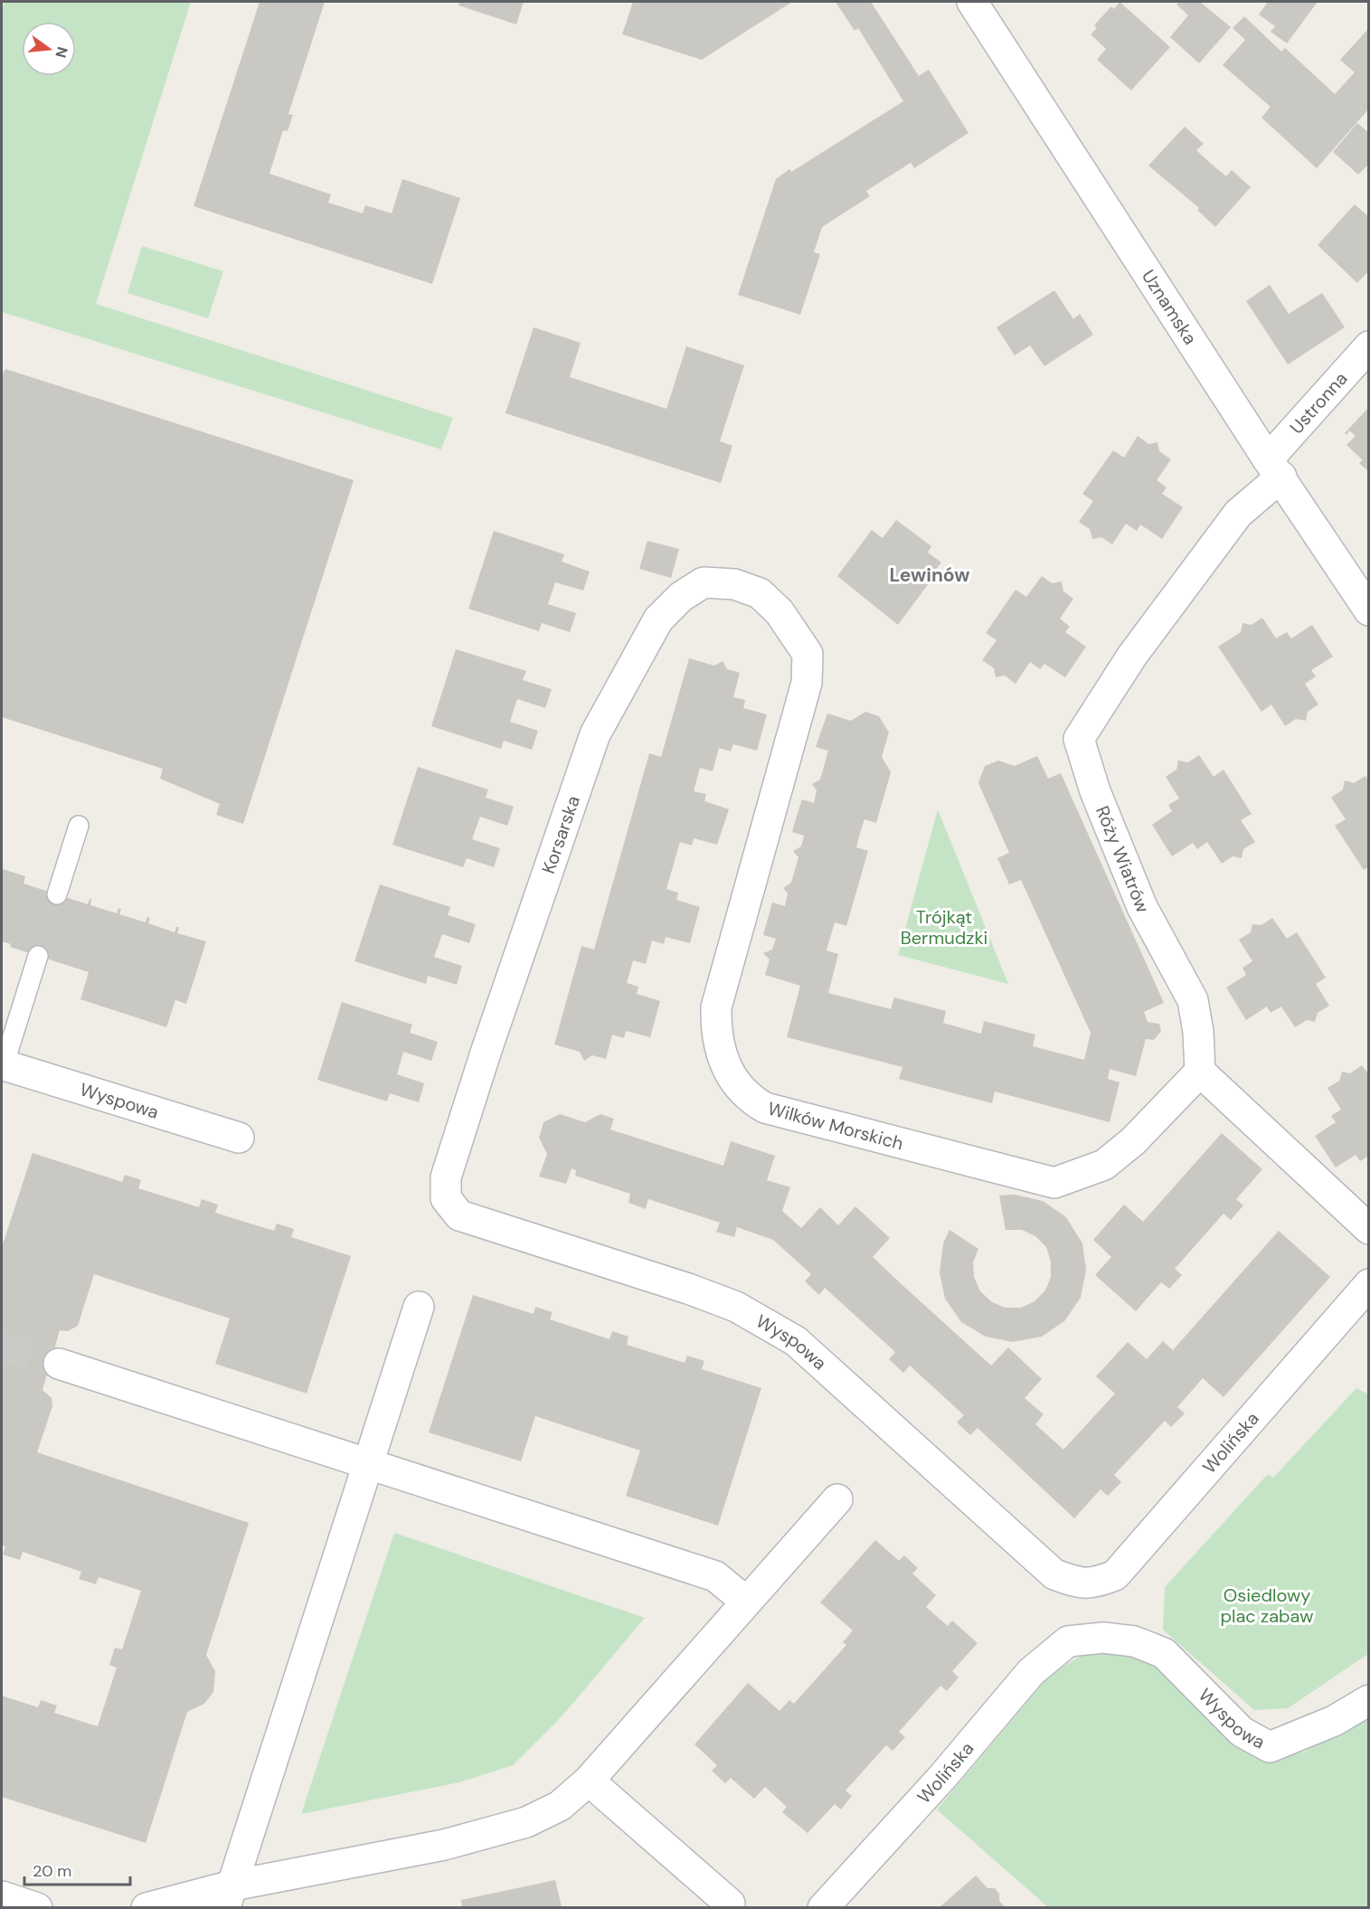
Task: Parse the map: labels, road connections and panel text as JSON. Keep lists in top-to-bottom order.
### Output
{
  "streets": {
    "street": [
      "Uznamska",
      "Ustronna",
      "Korsarska",
      "Róży Wiatrów",
      "Wyspowa",
      "Wilków Morskich",
      "Wolińska"
    ]
  },
  "crossings": [
    ["Uznamska", "Ustronna"],
    ["Uznamska", "Róży Wiatrów"],
    ["Ustronna", "Róży Wiatrów"],
    ["Korsarska", "Wyspowa"],
    ["Korsarska", "Wilków Morskich"],
    ["Róży Wiatrów", "Wilków Morskich"],
    ["Wyspowa", "Wolińska"]
  ],
  "districts": ["Lewinów"],
  "parks": ["Trójkąt Bermudzki", "Osiedlowy plac zabaw"],
  "scale_bar": "20 m",
  "north": "right"
}
